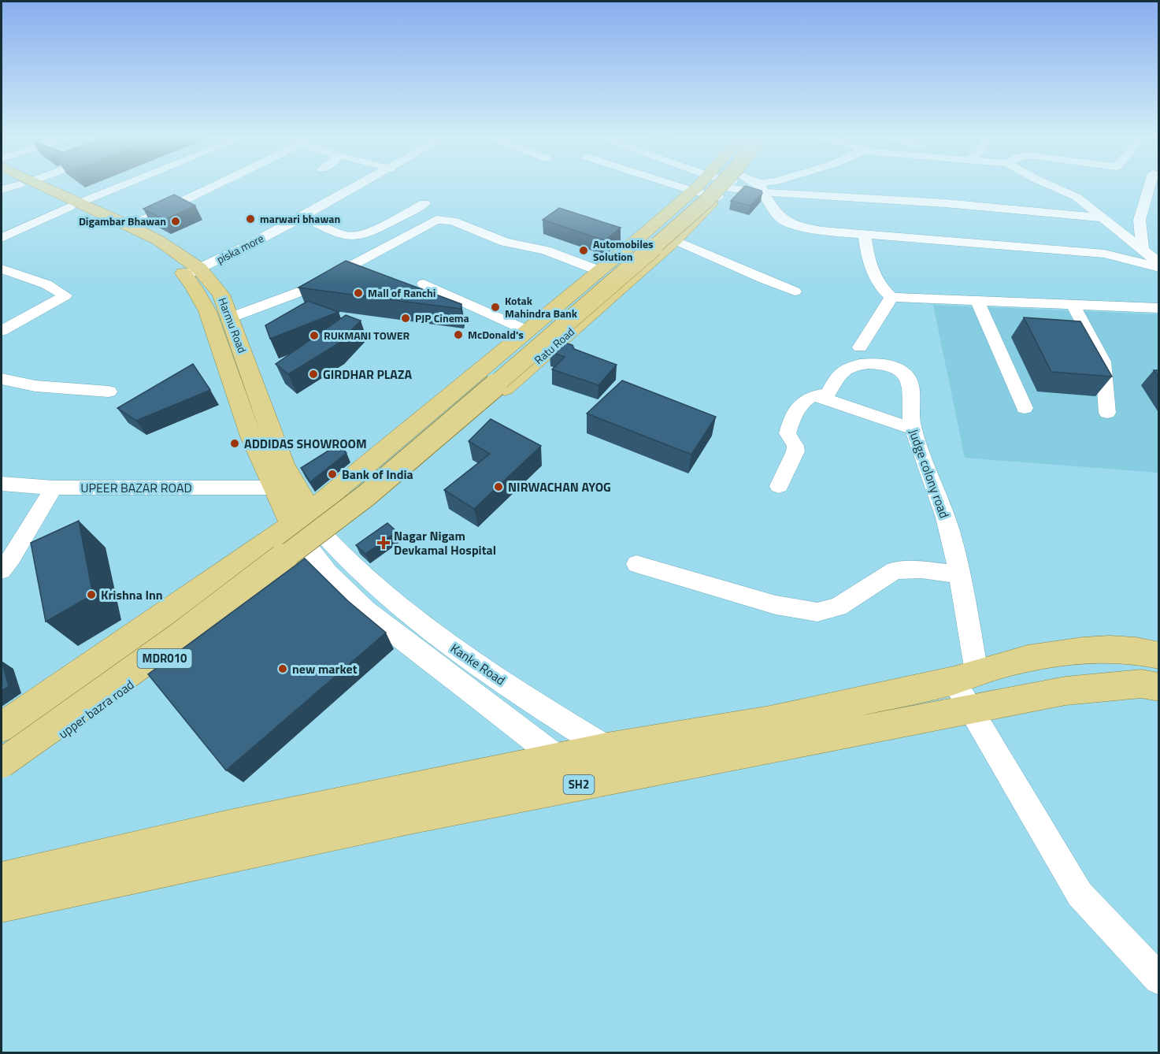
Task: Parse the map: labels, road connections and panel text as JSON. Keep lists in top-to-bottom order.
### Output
{
  "streets": {
    "main road": [
      "Harmu Road",
      "Ratu Road",
      "MDR010",
      "upper bazra road",
      "SH2"
    ],
    "street": [
      "piska more",
      "Judge colony road",
      "UPEER BAZAR ROAD",
      "Kanke Road"
    ]
  },
  "crossings": [
    ["piska more", "Harmu Road"],
    ["Harmu Road", "UPEER BAZAR ROAD"],
    ["Harmu Road", "MDR010"],
    ["Harmu Road", "Kanke Road"],
    ["Ratu Road", "Kanke Road"],
    ["Ratu Road", "upper bazra road"],
    ["Judge colony road", "SH2"],
    ["MDR010", "Kanke Road"],
    ["Kanke Road", "upper bazra road"],
    ["Kanke Road", "SH2"]
  ],
  "places": {
    "other": [
      "marwari bhawan",
      "Digambar Bhawan",
      "Automobiles Solution",
      "Mall of Ranchi",
      "Kotak Mahindra Bank",
      "PJP Cinema",
      "McDonald's",
      "RUKMANI TOWER",
      "GIRDHAR PLAZA",
      "ADDIDAS SHOWROOM",
      "Bank of India",
      "NIRWACHAN AYOG",
      "Krishna Inn",
      "new market"
    ],
    "health": ["Nagar Nigam Devkamal Hospital"]
  }
}
